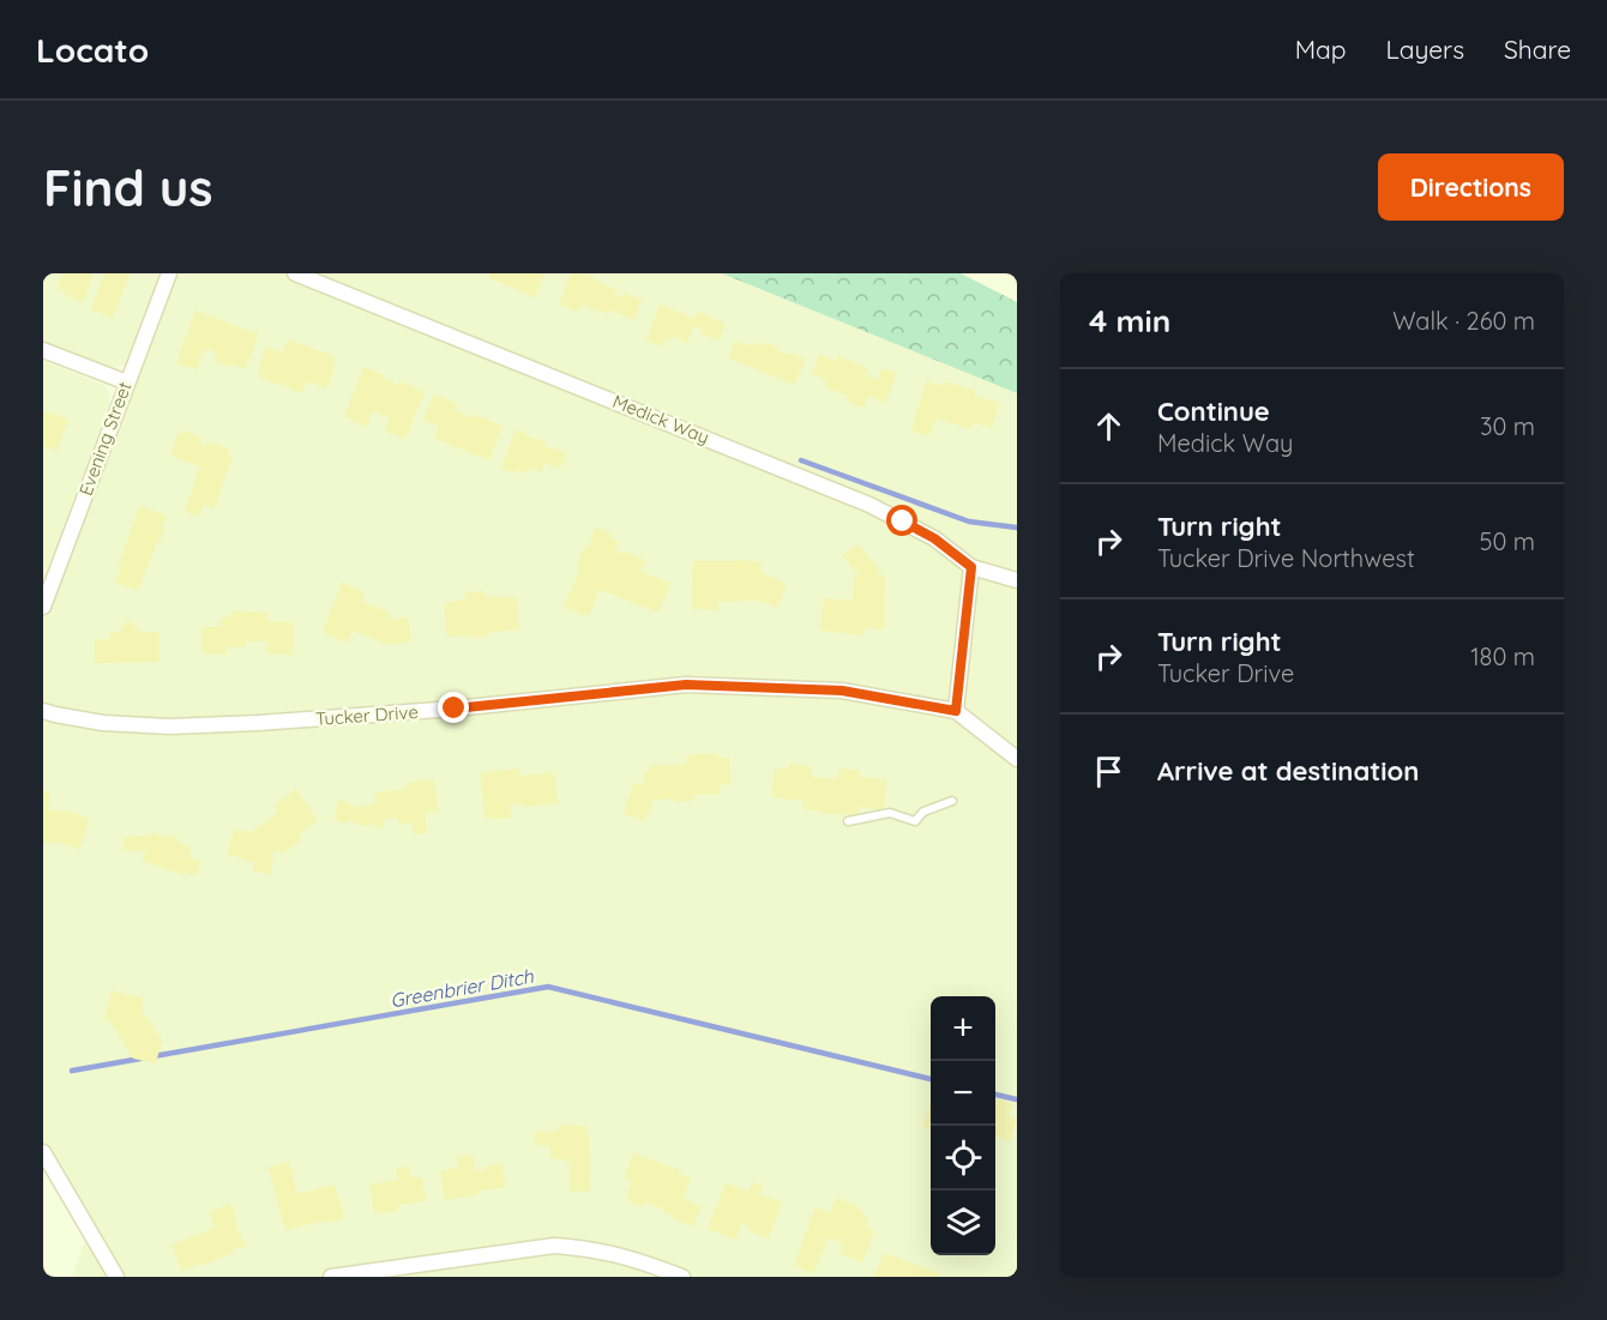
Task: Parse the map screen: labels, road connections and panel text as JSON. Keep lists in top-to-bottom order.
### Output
{
  "streets": {
    "street": ["Medick Way", "Evening Street", "Tucker Drive"]
  },
  "water": ["Greenbrier Ditch"],
  "page": {
    "header": "Locato",
    "nav": ["Map", "Layers", "Share"],
    "buttons": "Directions",
    "title": "Find us",
    "heading": ["4 min", "Walk · 260 m"],
    "list": [
      ["Continue", "Medick Way", "30 m"],
      ["Turn right", "Tucker Drive Northwest", "50 m"],
      ["Turn right", "Tucker Drive", "180 m"],
      "Arrive at destination"
    ],
    "map_buttons": ["+", "−"]
  }
}
